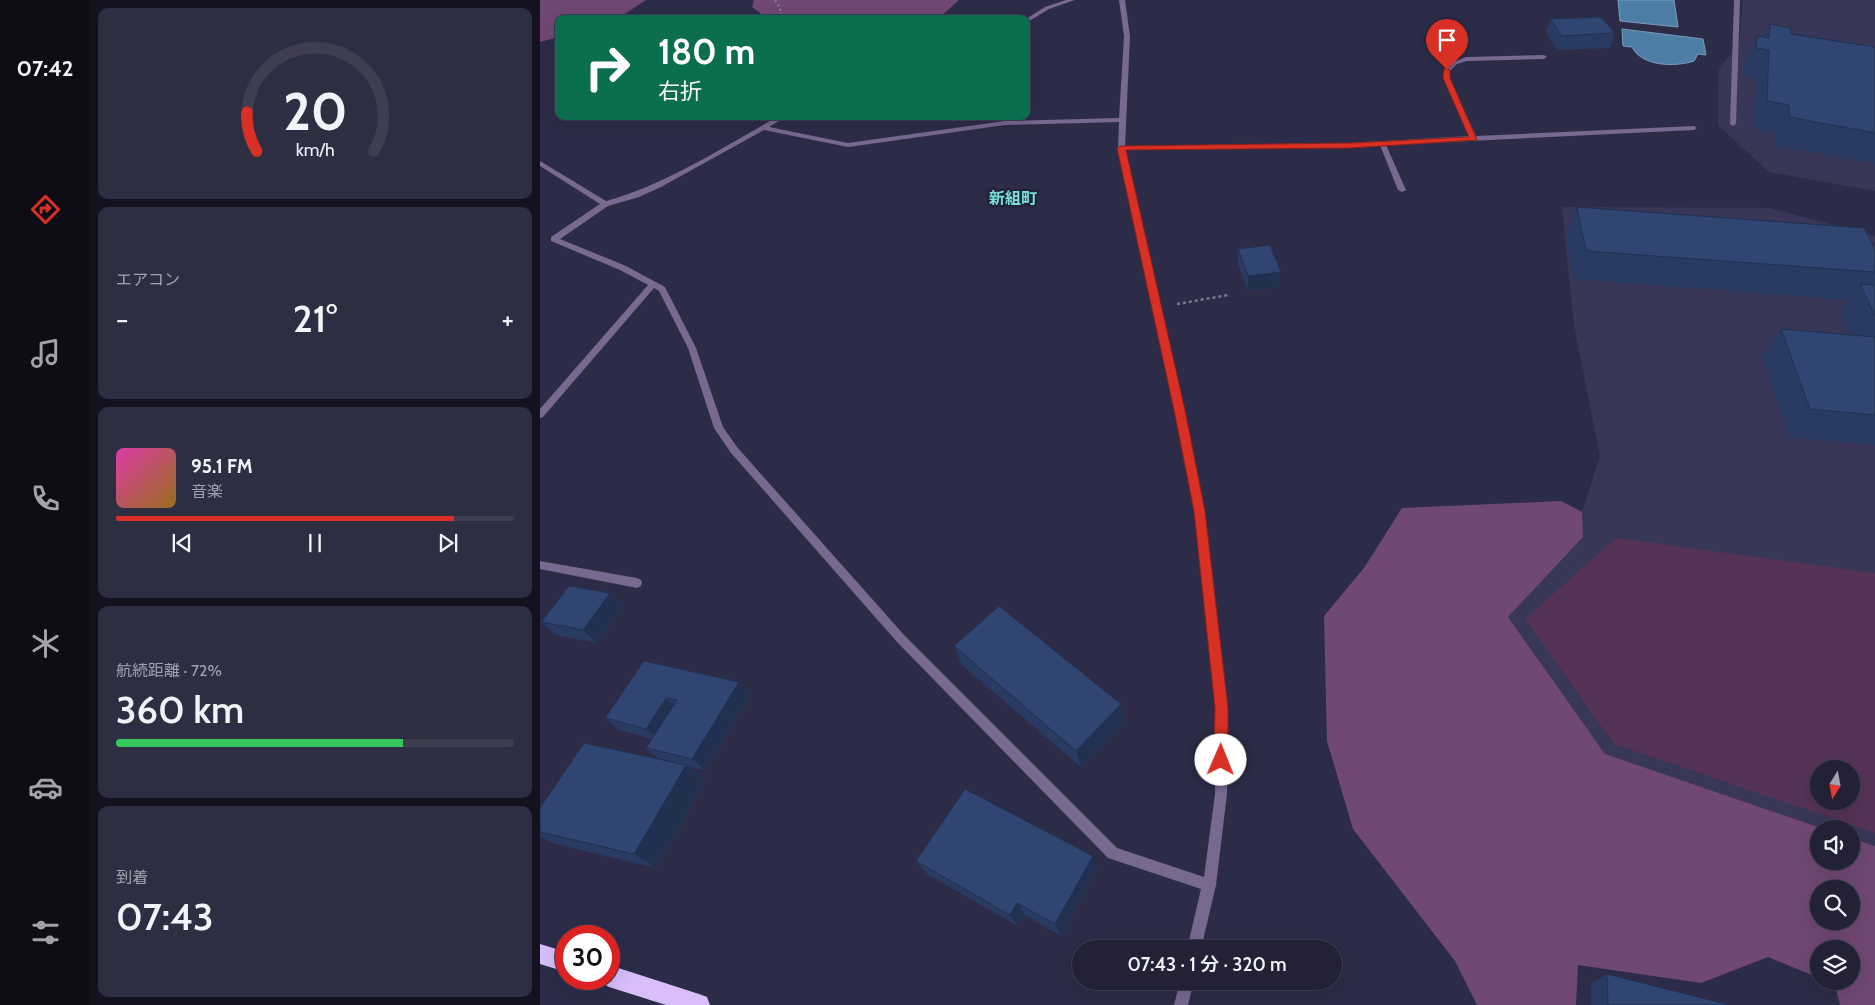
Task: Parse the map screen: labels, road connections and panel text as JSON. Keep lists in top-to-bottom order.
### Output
{
  "districts": ["新組町"],
  "north": "bottom",
  "page": {
    "tabs": "07:42",
    "turn": ["180 m", "右折"],
    "tile": [
      "エアコン",
      ["航続距離 · 72%", "360 km"],
      ["到着", "07:43"]
    ],
    "heat": ["−", "21°", "+"],
    "song": ["95.1 FM", "音楽"],
    "limit": "30",
    "trip": "07:43 · 1 分 · 320 m",
    "gauge": ["20", "km/h"]
  }
}
